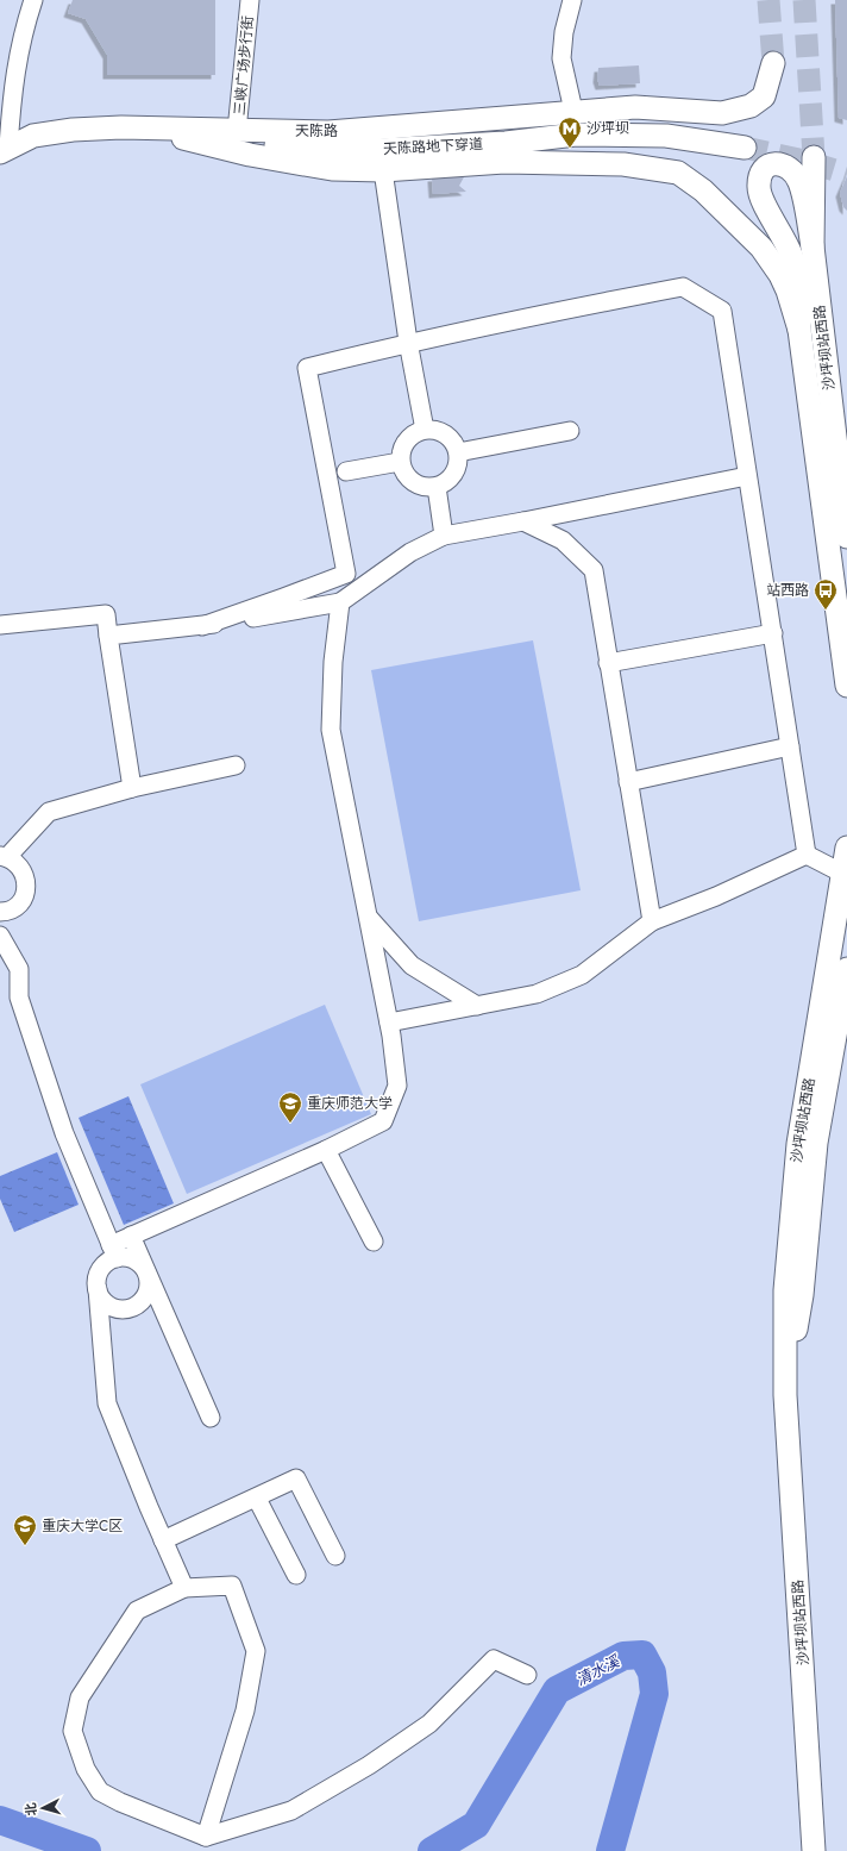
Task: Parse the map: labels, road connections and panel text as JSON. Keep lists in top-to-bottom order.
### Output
{
  "streets": {
    "main road": ["天陈路", "天陈路地下穿道", "沙坪坝站西路"],
    "street": ["三峡广场步行街"]
  },
  "crossings": [
    ["三峡广场步行街", "天陈路"],
    ["天陈路", "天陈路地下穿道"]
  ],
  "water": ["清水溪"],
  "places": {
    "metro station": ["沙坪坝"],
    "bus stop": ["站西路"],
    "school or university": ["重庆师范大学", "重庆大学C区"]
  },
  "north": "left"
}
